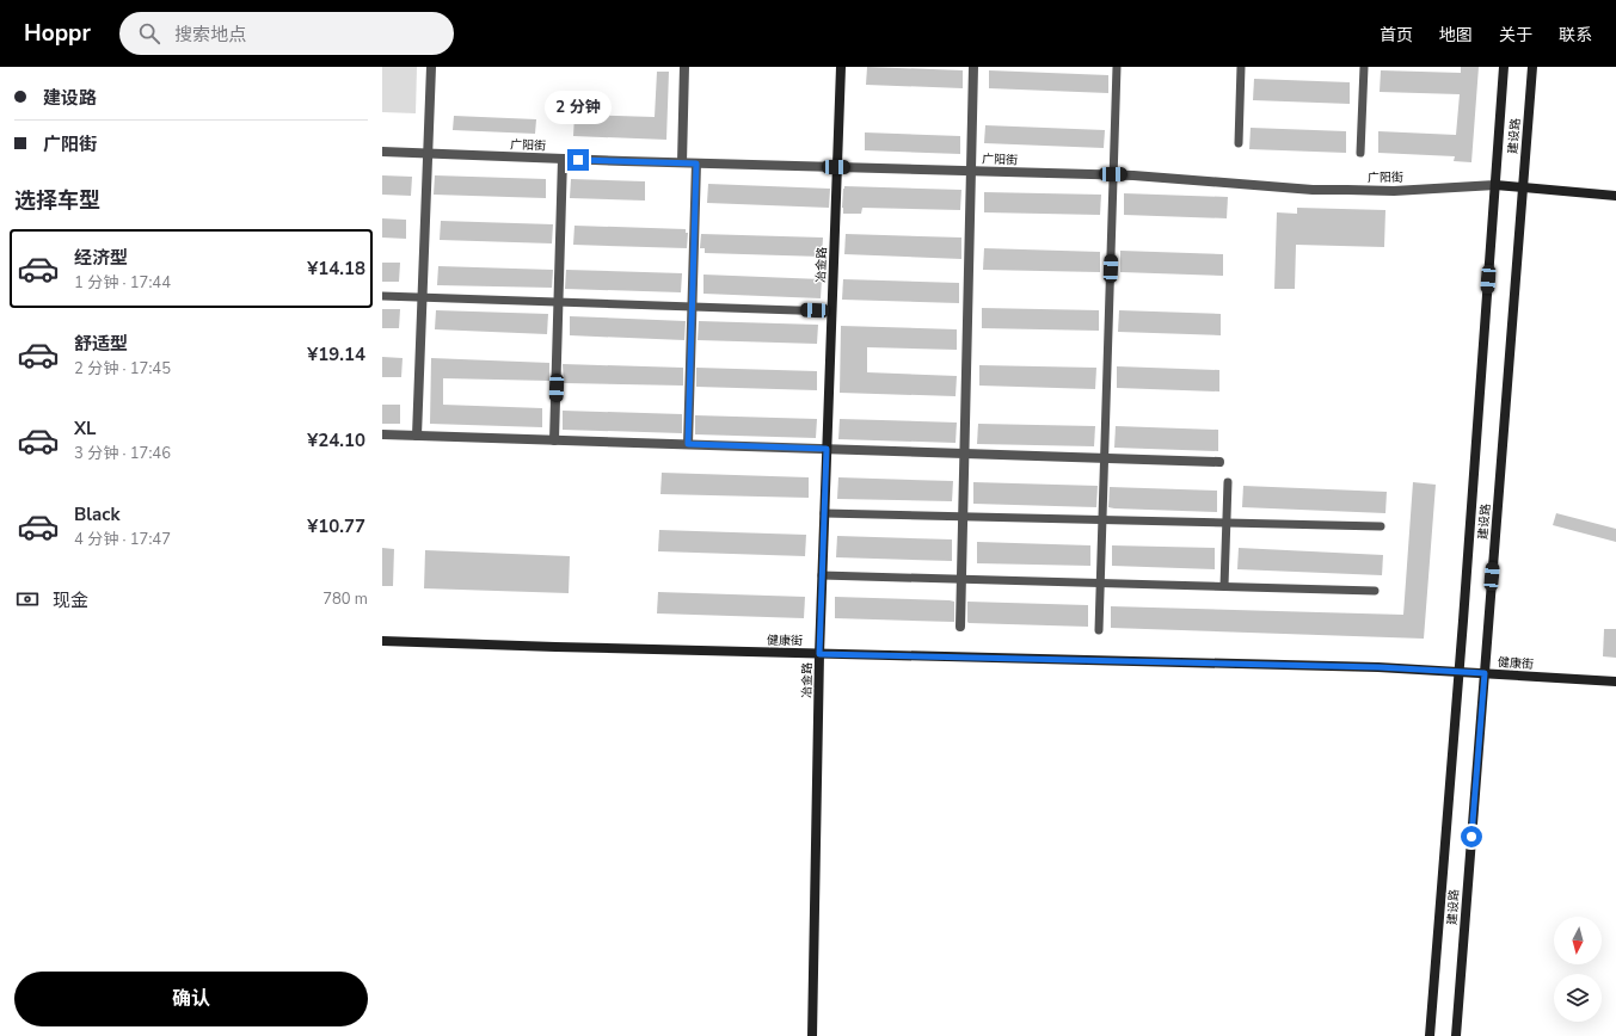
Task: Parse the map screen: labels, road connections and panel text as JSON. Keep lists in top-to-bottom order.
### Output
{
  "streets": {
    "street": [
      "建设路",
      "广阳街",
      "冶金路",
      "健康街"
    ]
  },
  "crossings": [
    ["建设路", "广阳街"],
    ["建设路", "健康街"],
    ["广阳街", "冶金路"],
    ["冶金路", "健康街"]
  ],
  "north": "bottom",
  "page": {
    "header": "Hoppr",
    "search": "搜索地点",
    "nav": [
      "首页",
      "地图",
      "关于",
      "联系"
    ],
    "banner": ["建设路", "广阳街"],
    "bubble": "2 分钟",
    "heading": "选择车型",
    "list": [
      {
        "name": "经济型",
        "note": "1 分钟 · 17:44",
        "value": "¥14.18"
      },
      {
        "name": "舒适型",
        "note": "2 分钟 · 17:45",
        "value": "¥19.14"
      },
      {
        "name": "XL",
        "note": "3 分钟 · 17:46",
        "value": "¥24.10"
      },
      {
        "name": "Black",
        "note": "4 分钟 · 17:47",
        "value": "¥10.77"
      }
    ],
    "pay": ["现金", "780 m"],
    "buttons": "确认"
  }
}
